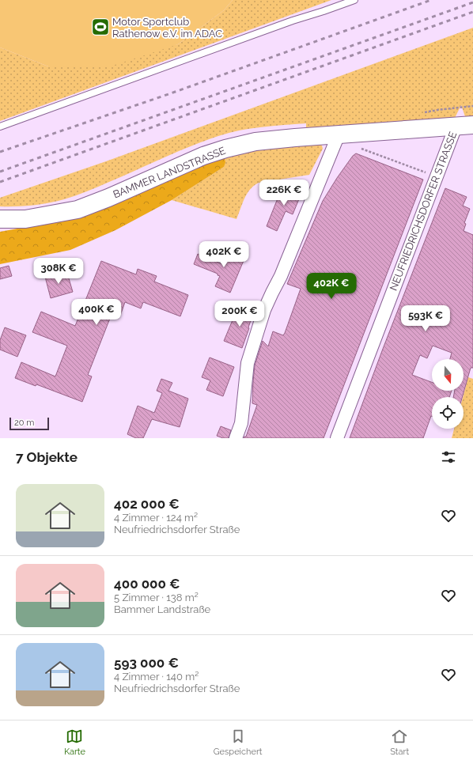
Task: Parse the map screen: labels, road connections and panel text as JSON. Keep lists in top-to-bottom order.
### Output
{
  "streets": {
    "main road": ["BAMMER LANDSTRASSE"],
    "street": ["NEUFRIEDRICHSDORFER STRASSE"]
  },
  "crossings": [
    ["BAMMER LANDSTRASSE", "NEUFRIEDRICHSDORFER STRASSE"]
  ],
  "places": {
    "sports": ["Motor Sportclub Rathenow e.V. im ADAC"]
  },
  "scale_bar": "20 m",
  "north": "bottom",
  "page": {
    "price": [
      "226K €",
      "402K €",
      "308K €",
      "402K €",
      "400K €",
      "200K €",
      "593K €"
    ],
    "scale": "20 m",
    "heading": "7 Objekte",
    "list": [
      {
        "name": "402 000 €",
        "note": "4 Zimmer · 124 m² · Neufriedrichsdorfer Straße"
      },
      {
        "name": "400 000 €",
        "note": "5 Zimmer · 138 m² · Bammer Landstraße"
      },
      {
        "name": "593 000 €",
        "note": "4 Zimmer · 140 m² · Neufriedrichsdorfer Straße"
      }
    ],
    "tabs": ["Karte", "Gespeichert", "Start"]
  }
}
